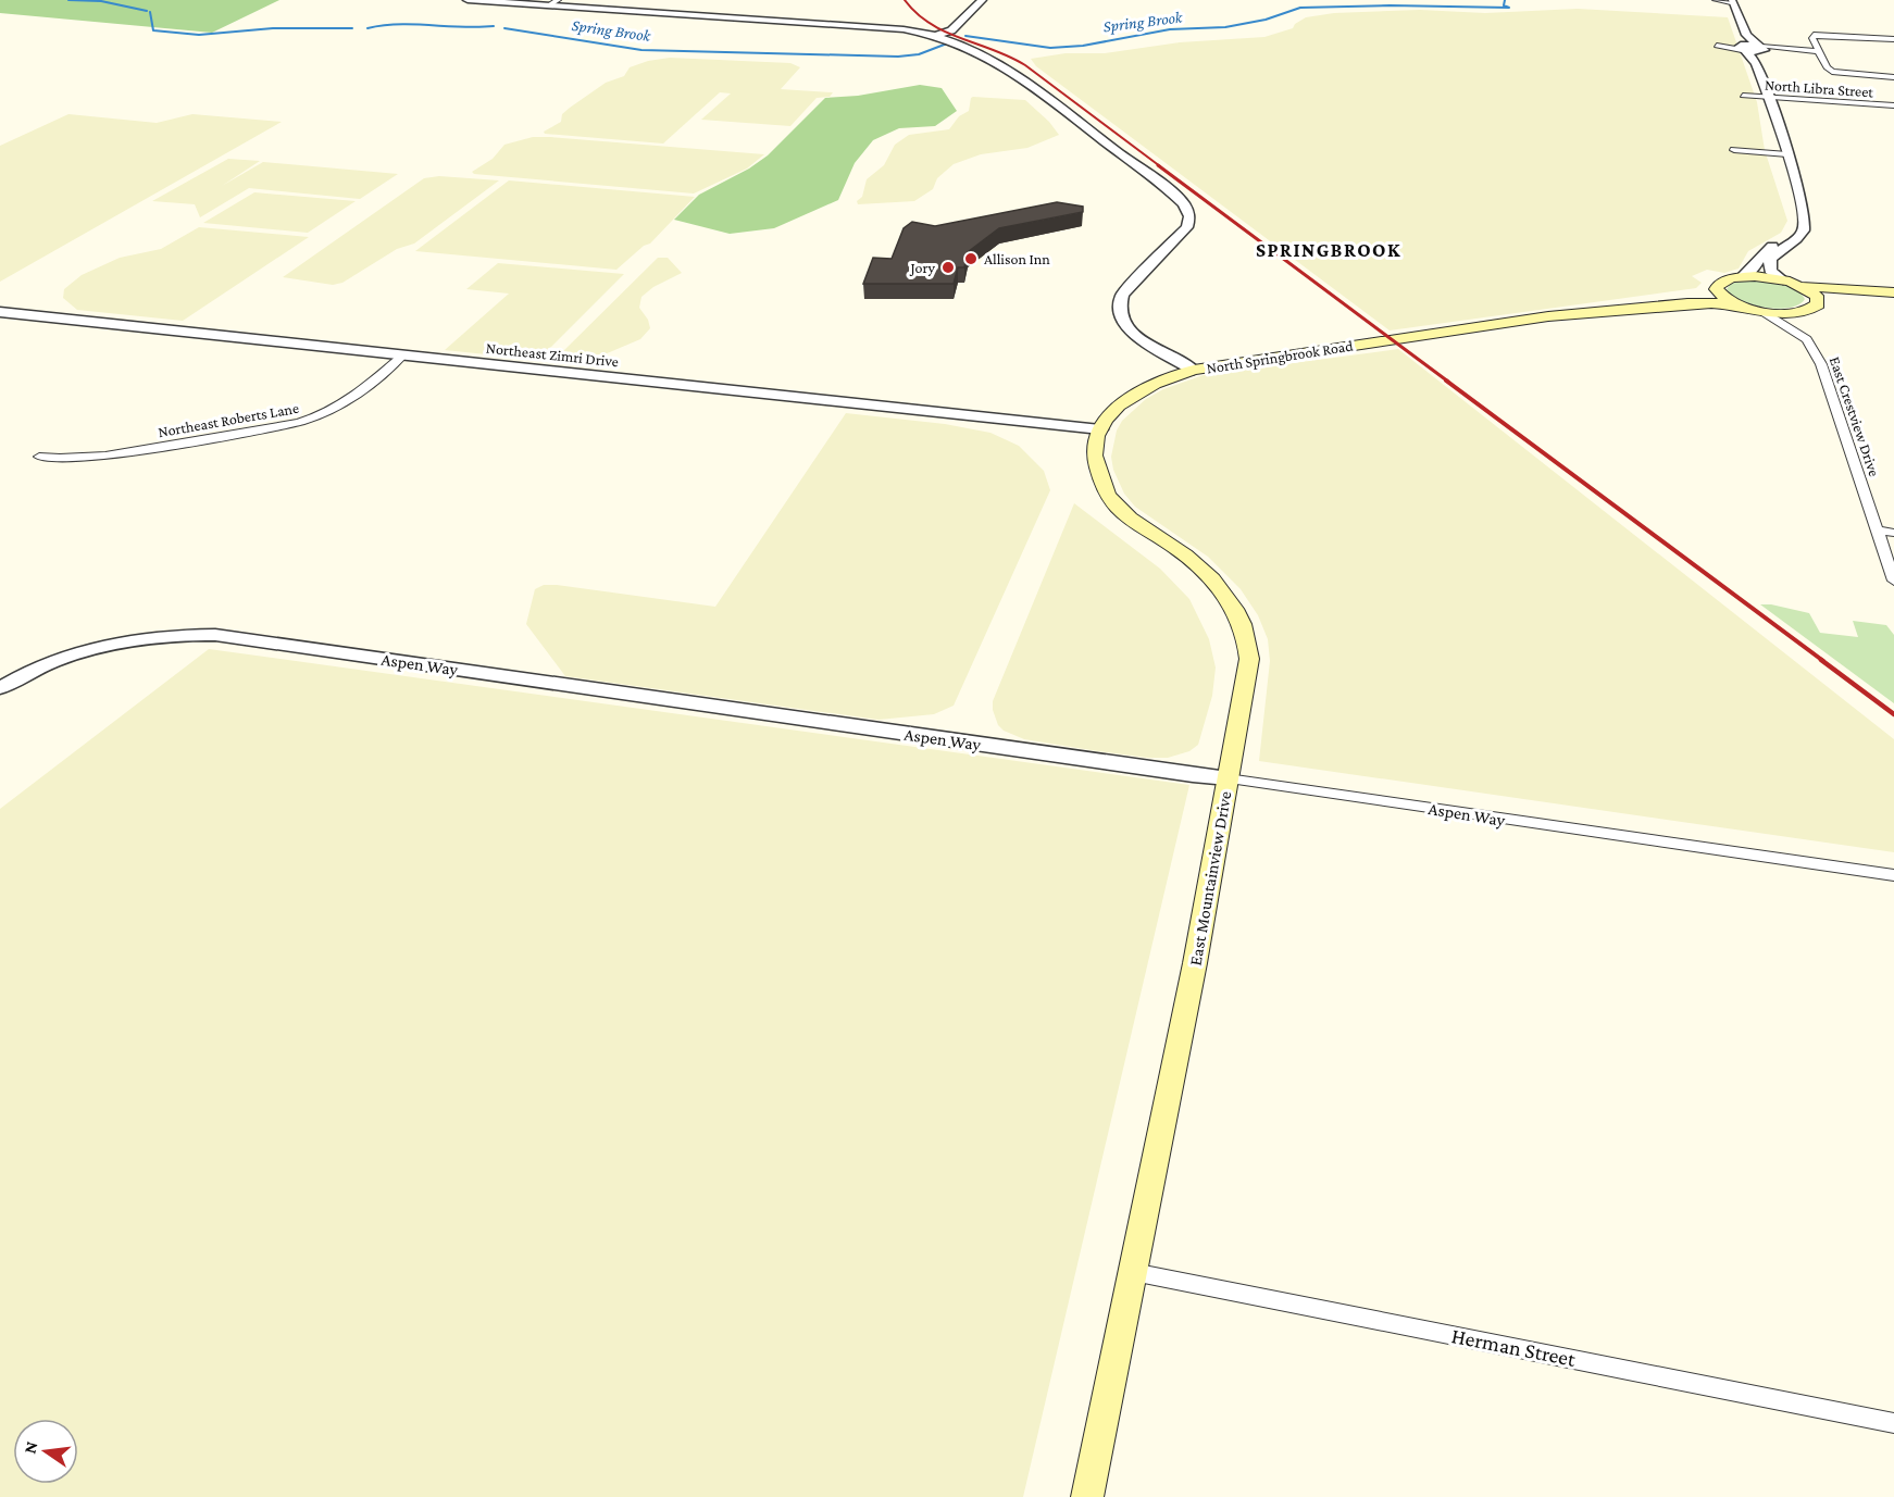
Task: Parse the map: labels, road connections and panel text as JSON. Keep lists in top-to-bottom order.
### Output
{
  "streets": {
    "main road": ["North Springbrook Road", "East Mountainview Drive"],
    "street": [
      "North Libra Street",
      "Northeast Zimri Drive",
      "East Crestview Drive",
      "Northeast Roberts Lane",
      "Aspen Way",
      "Herman Street"
    ]
  },
  "crossings": [
    ["Northeast Zimri Drive", "Northeast Roberts Lane"],
    ["Northeast Zimri Drive", "East Mountainview Drive"],
    ["Aspen Way", "East Mountainview Drive"],
    ["East Mountainview Drive", "Herman Street"]
  ],
  "districts": ["SPRINGBROOK"],
  "water": ["Spring Brook"],
  "places": ["Allison Inn", "Jory"],
  "north": "left"
}
